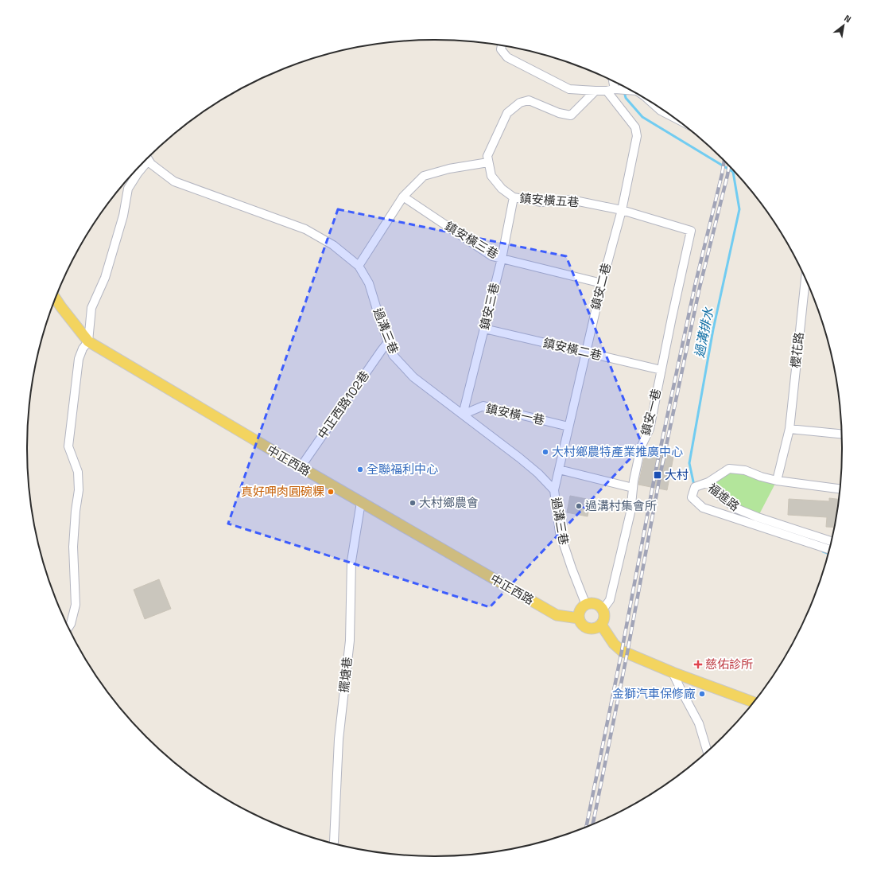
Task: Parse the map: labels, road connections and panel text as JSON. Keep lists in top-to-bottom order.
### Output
{
  "streets": {
    "main road": ["中正西路"],
    "street": [
      "鎮安橫五巷",
      "鎮安橫三巷",
      "鎮安二巷",
      "鎮安三巷",
      "過溝三巷",
      "鎮安橫二巷",
      "櫻花路",
      "中正西路102巷",
      "鎮安一巷",
      "鎮安橫一巷",
      "福進路",
      "擺塘巷"
    ]
  },
  "crossings": [
    ["鎮安橫五巷", "鎮安二巷"],
    ["鎮安橫五巷", "鎮安三巷"],
    ["鎮安橫五巷", "鎮安一巷"],
    ["鎮安橫三巷", "鎮安二巷"],
    ["鎮安橫三巷", "鎮安三巷"],
    ["鎮安二巷", "過溝三巷"],
    ["鎮安二巷", "鎮安橫二巷"],
    ["鎮安二巷", "鎮安橫一巷"],
    ["鎮安三巷", "過溝三巷"],
    ["鎮安三巷", "鎮安橫二巷"],
    ["鎮安三巷", "鎮安橫一巷"],
    ["過溝三巷", "中正西路102巷"],
    ["過溝三巷", "鎮安一巷"],
    ["過溝三巷", "鎮安橫一巷"],
    ["過溝三巷", "中正西路"],
    ["鎮安橫二巷", "鎮安一巷"],
    ["中正西路102巷", "中正西路"],
    ["鎮安一巷", "中正西路"],
    ["中正西路", "擺塘巷"]
  ],
  "water": ["過溝排水"],
  "places": {
    "other": [
      "大村鄉農特產業推廣中心",
      "全聯福利中心",
      "真好呷肉圓碗粿",
      "大村鄉農會",
      "過溝村集會所",
      "金獅汽車保修廠"
    ],
    "transit": ["大村"],
    "health": ["慈佑診所"]
  },
  "north": "top right"
}
